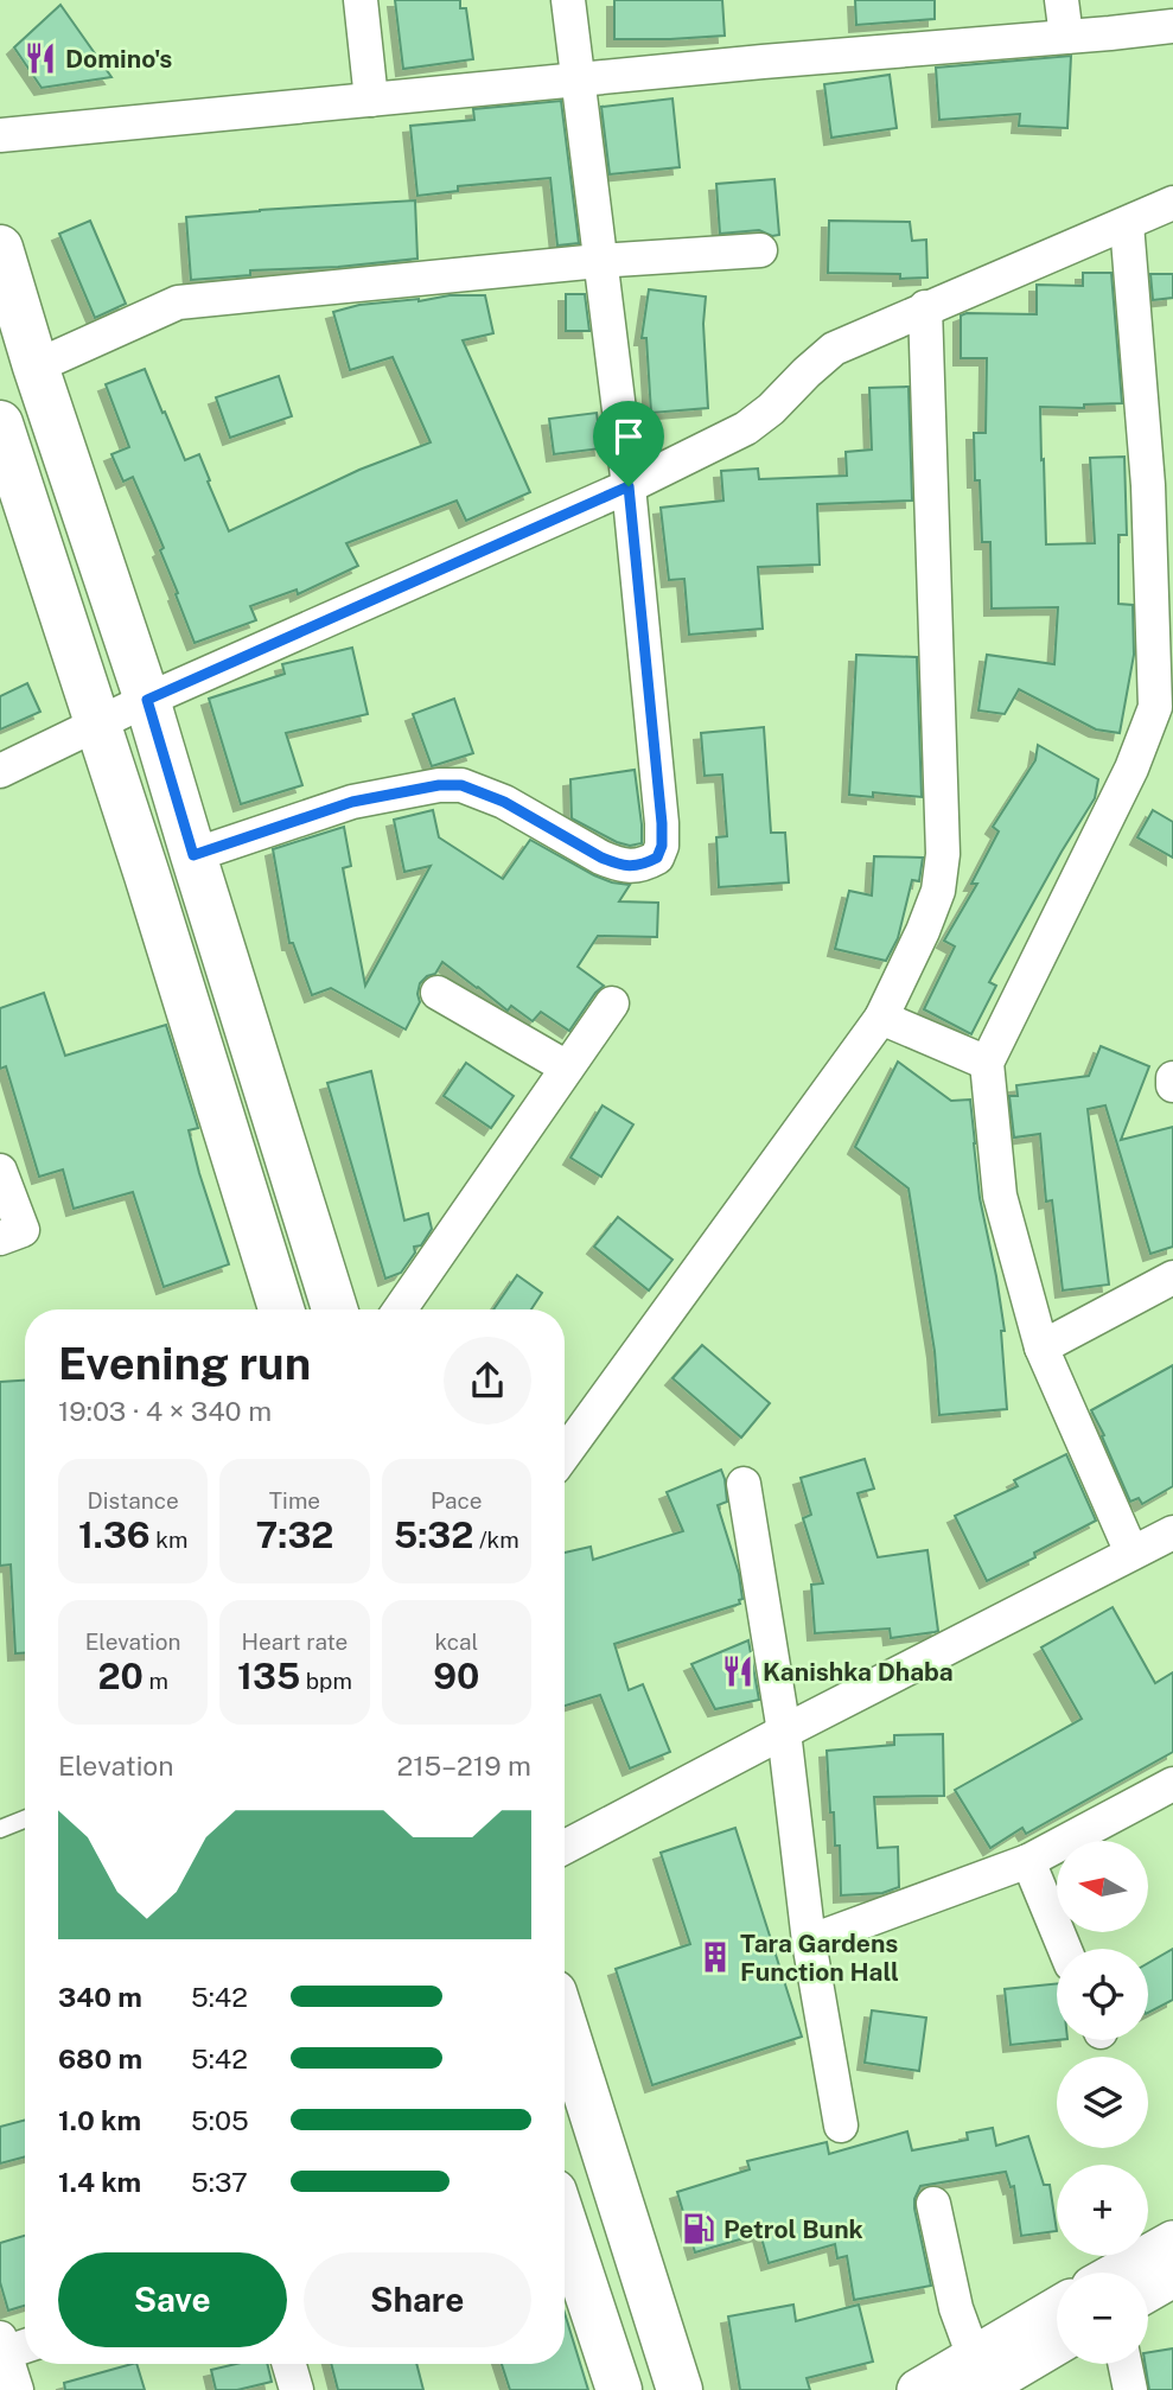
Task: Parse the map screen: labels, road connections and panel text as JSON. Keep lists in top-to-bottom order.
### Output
{
  "places": {
    "restaurant": ["Domino's", "Kanishka Dhaba"],
    "building": ["Tara Gardens Function Hall"],
    "fuel station": ["Petrol Bunk"]
  },
  "north": "left",
  "page": {
    "heading": ["Evening run", "19:03 · 4 × 340 m"],
    "stats": [
      ["Distance", "1.36 km"],
      ["Time", "7:32"],
      ["Pace", "5:32 /km"],
      ["Elevation", "20 m"],
      ["Heart rate", "135 bpm"],
      ["kcal", "90"]
    ],
    "chart": ["Elevation", "215–219 m"],
    "map_buttons": ["+", "−"],
    "list": [
      {
        "name": "340 m",
        "note": "5:42"
      },
      {
        "name": "680 m",
        "note": "5:42"
      },
      {
        "name": "1.0 km",
        "note": "5:05"
      },
      {
        "name": "1.4 km",
        "note": "5:37"
      }
    ],
    "buttons": ["Save", "Share"]
  }
}
